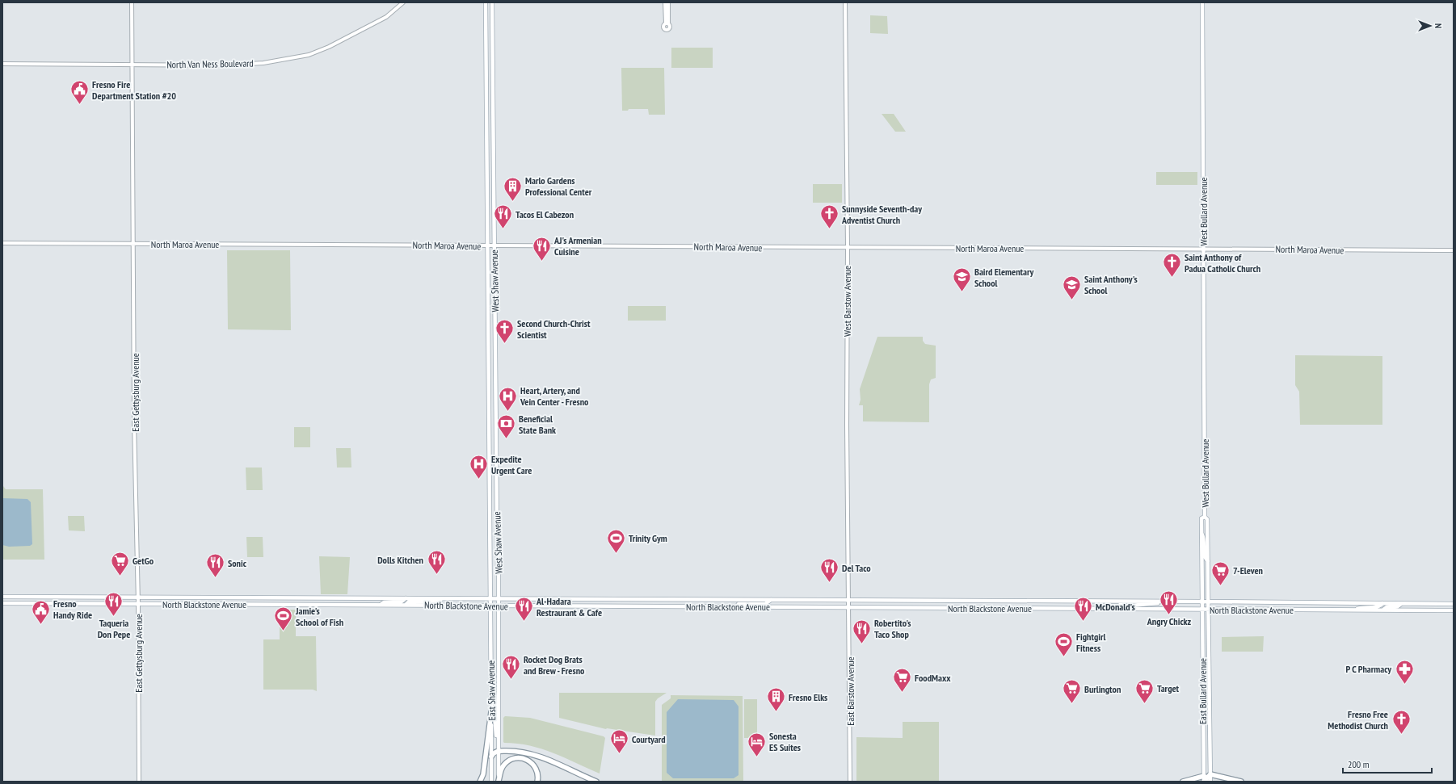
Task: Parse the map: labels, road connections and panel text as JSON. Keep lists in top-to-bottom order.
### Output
{
  "streets": {
    "main road": [
      "West Bullard Avenue",
      "West Shaw Avenue",
      "North Blackstone Avenue",
      "East Shaw Avenue",
      "East Bullard Avenue"
    ],
    "street": [
      "North Van Ness Boulevard",
      "North Maroa Avenue",
      "West Barstow Avenue",
      "East Gettysburg Avenue",
      "East Barstow Avenue"
    ]
  },
  "crossings": [
    ["North Van Ness Boulevard", "East Gettysburg Avenue"],
    ["West Bullard Avenue", "North Maroa Avenue"],
    ["West Bullard Avenue", "North Blackstone Avenue"],
    ["West Bullard Avenue", "East Bullard Avenue"],
    ["North Maroa Avenue", "West Shaw Avenue"],
    ["North Maroa Avenue", "West Barstow Avenue"],
    ["North Maroa Avenue", "East Gettysburg Avenue"],
    ["West Shaw Avenue", "North Blackstone Avenue"],
    ["West Shaw Avenue", "East Shaw Avenue"],
    ["West Barstow Avenue", "North Blackstone Avenue"],
    ["West Barstow Avenue", "East Barstow Avenue"],
    ["East Gettysburg Avenue", "North Blackstone Avenue"],
    ["North Blackstone Avenue", "East Shaw Avenue"],
    ["North Blackstone Avenue", "East Barstow Avenue"],
    ["North Blackstone Avenue", "East Bullard Avenue"]
  ],
  "places": {
    "public building": ["Fresno Fire Department Station #20", "Fresno Handy Ride"],
    "building": ["Marlo Gardens Professional Center", "Fresno Elks"],
    "restaurant": [
      "Tacos El Cabezon",
      "AJ's Armenian Cuisine",
      "Dolls Kitchen",
      "Sonic",
      "Del Taco",
      "Angry Chickz",
      "Taqueria Don Pepe",
      "Al-Hadara Restraurant & Cafe",
      "McDonald's",
      "Robertito's Taco Shop",
      "Rocket Dog Brats and Brew - Fresno"
    ],
    "church": [
      "Sunnyside Seventh-day Adventist Church",
      "Saint Anthony of Padua Catholic Church",
      "Second Church-Christ Scientist",
      "Fresno Free Methodist Church"
    ],
    "school or university": ["Baird Elementary School", "Saint Anthony's School"],
    "hospital": ["Heart, Artery, and Vein Center - Fresno", "Expedite Urgent Care"],
    "bank": ["Beneficial State Bank"],
    "sports": ["Trinity Gym", "Jamie's School of Fish", "Fightgirl Fitness"],
    "supermarket": [
      "GetGo",
      "7-Eleven",
      "FoodMaxx",
      "Target",
      "Burlington"
    ],
    "pharmacy": ["P C Pharmacy"],
    "hotel": ["Courtyard", "Sonesta ES Suites"]
  },
  "scale_bar": "200 m",
  "north": "right"
}
